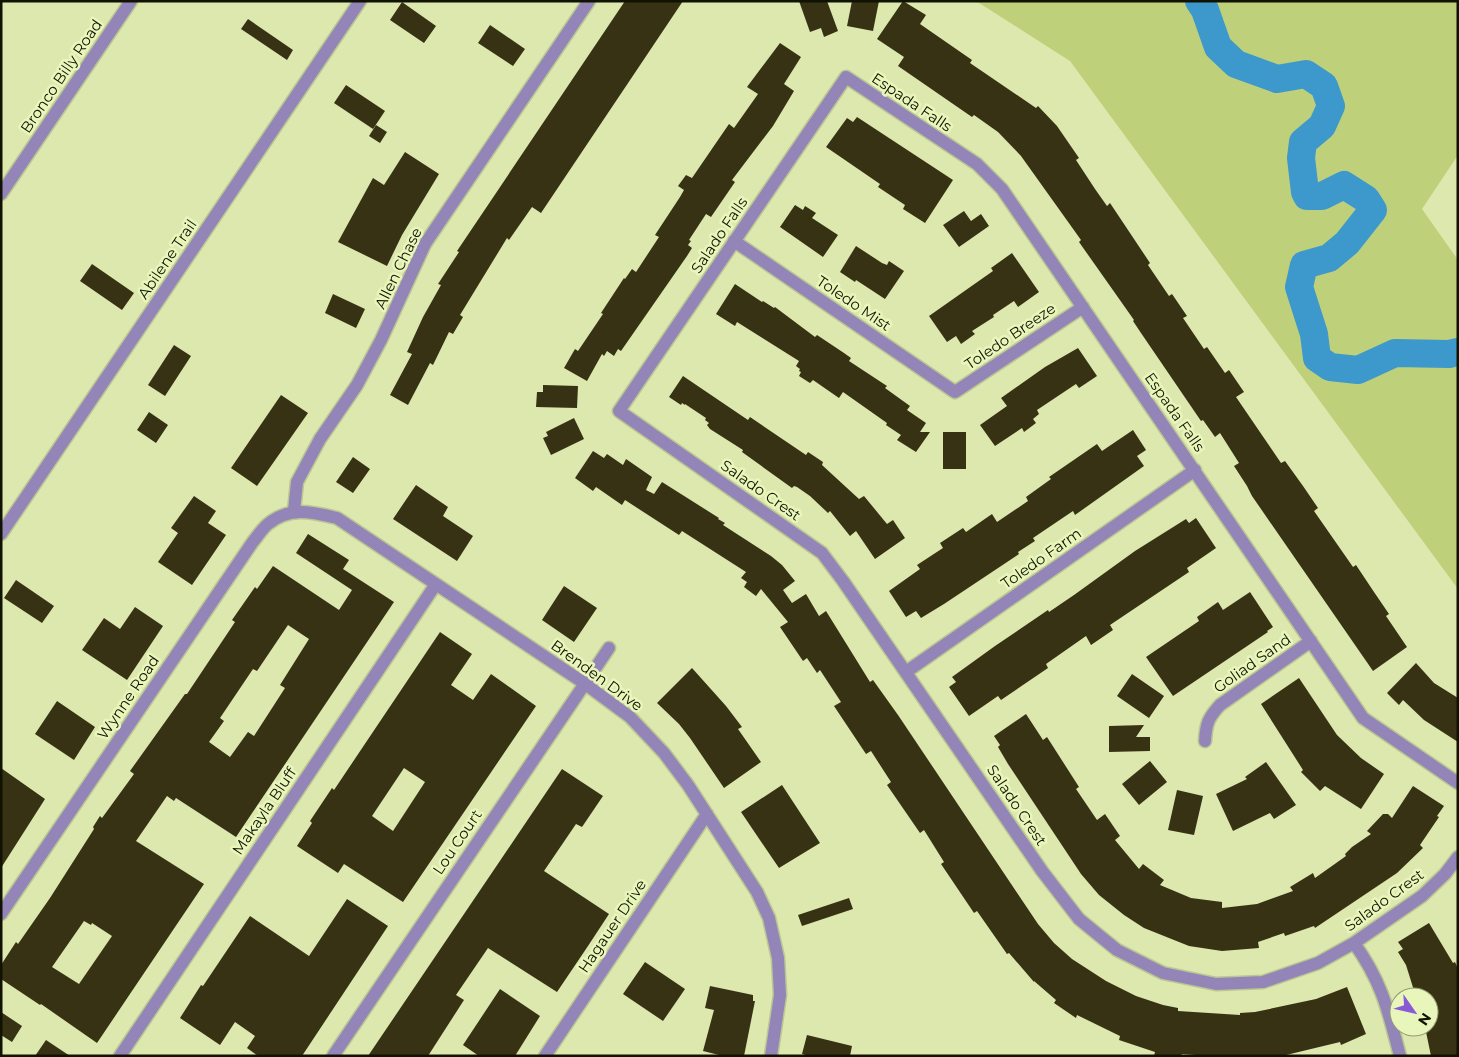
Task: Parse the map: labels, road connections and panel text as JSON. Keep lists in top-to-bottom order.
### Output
{
  "streets": {
    "street": [
      "Bronco Billy Road",
      "Espada Falls",
      "Salado Falls",
      "Abilene Trail",
      "Allen Chase",
      "Toledo Mist",
      "Toledo Breeze",
      "Salado Crest",
      "Toledo Farm",
      "Goliad Sand",
      "Brenden Drive",
      "Wynne Road",
      "Makayla Bluff",
      "Lou Court",
      "Hagauer Drive"
    ]
  },
  "crossings": [
    ["Espada Falls", "Salado Falls"],
    ["Espada Falls", "Toledo Breeze"],
    ["Espada Falls", "Toledo Farm"],
    ["Espada Falls", "Goliad Sand"],
    ["Salado Falls", "Toledo Mist"],
    ["Salado Falls", "Salado Crest"],
    ["Allen Chase", "Brenden Drive"],
    ["Allen Chase", "Wynne Road"],
    ["Toledo Mist", "Toledo Breeze"],
    ["Salado Crest", "Toledo Farm"],
    ["Brenden Drive", "Wynne Road"],
    ["Brenden Drive", "Makayla Bluff"],
    ["Brenden Drive", "Lou Court"],
    ["Brenden Drive", "Hagauer Drive"]
  ],
  "north": "bottom right"
}
